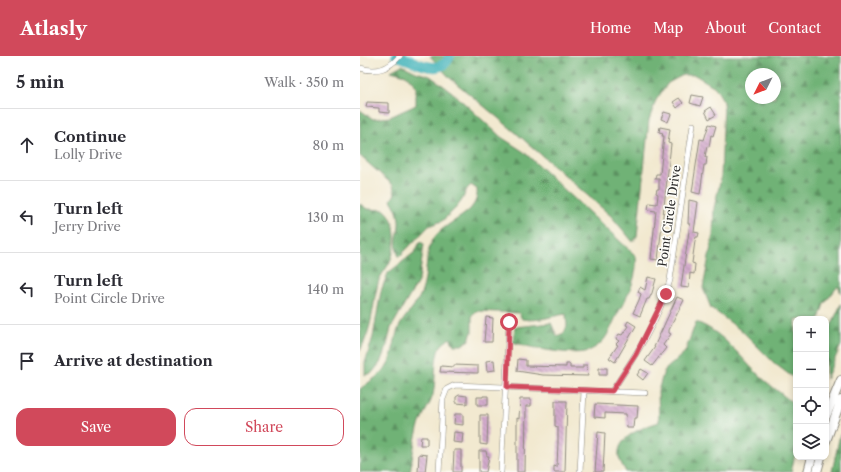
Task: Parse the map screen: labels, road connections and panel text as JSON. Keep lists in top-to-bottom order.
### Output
{
  "streets": {
    "street": ["Point Circle Drive"]
  },
  "north": "bottom left",
  "page": {
    "header": "Atlasly",
    "nav": [
      "Home",
      "Map",
      "About",
      "Contact"
    ],
    "heading": ["5 min", "Walk · 350 m"],
    "list": [
      ["Continue", "Lolly Drive", "80 m"],
      ["Turn left", "Jerry Drive", "130 m"],
      ["Turn left", "Point Circle Drive", "140 m"],
      "Arrive at destination"
    ],
    "map_buttons": ["+", "−"],
    "buttons": ["Save", "Share"]
  }
}
